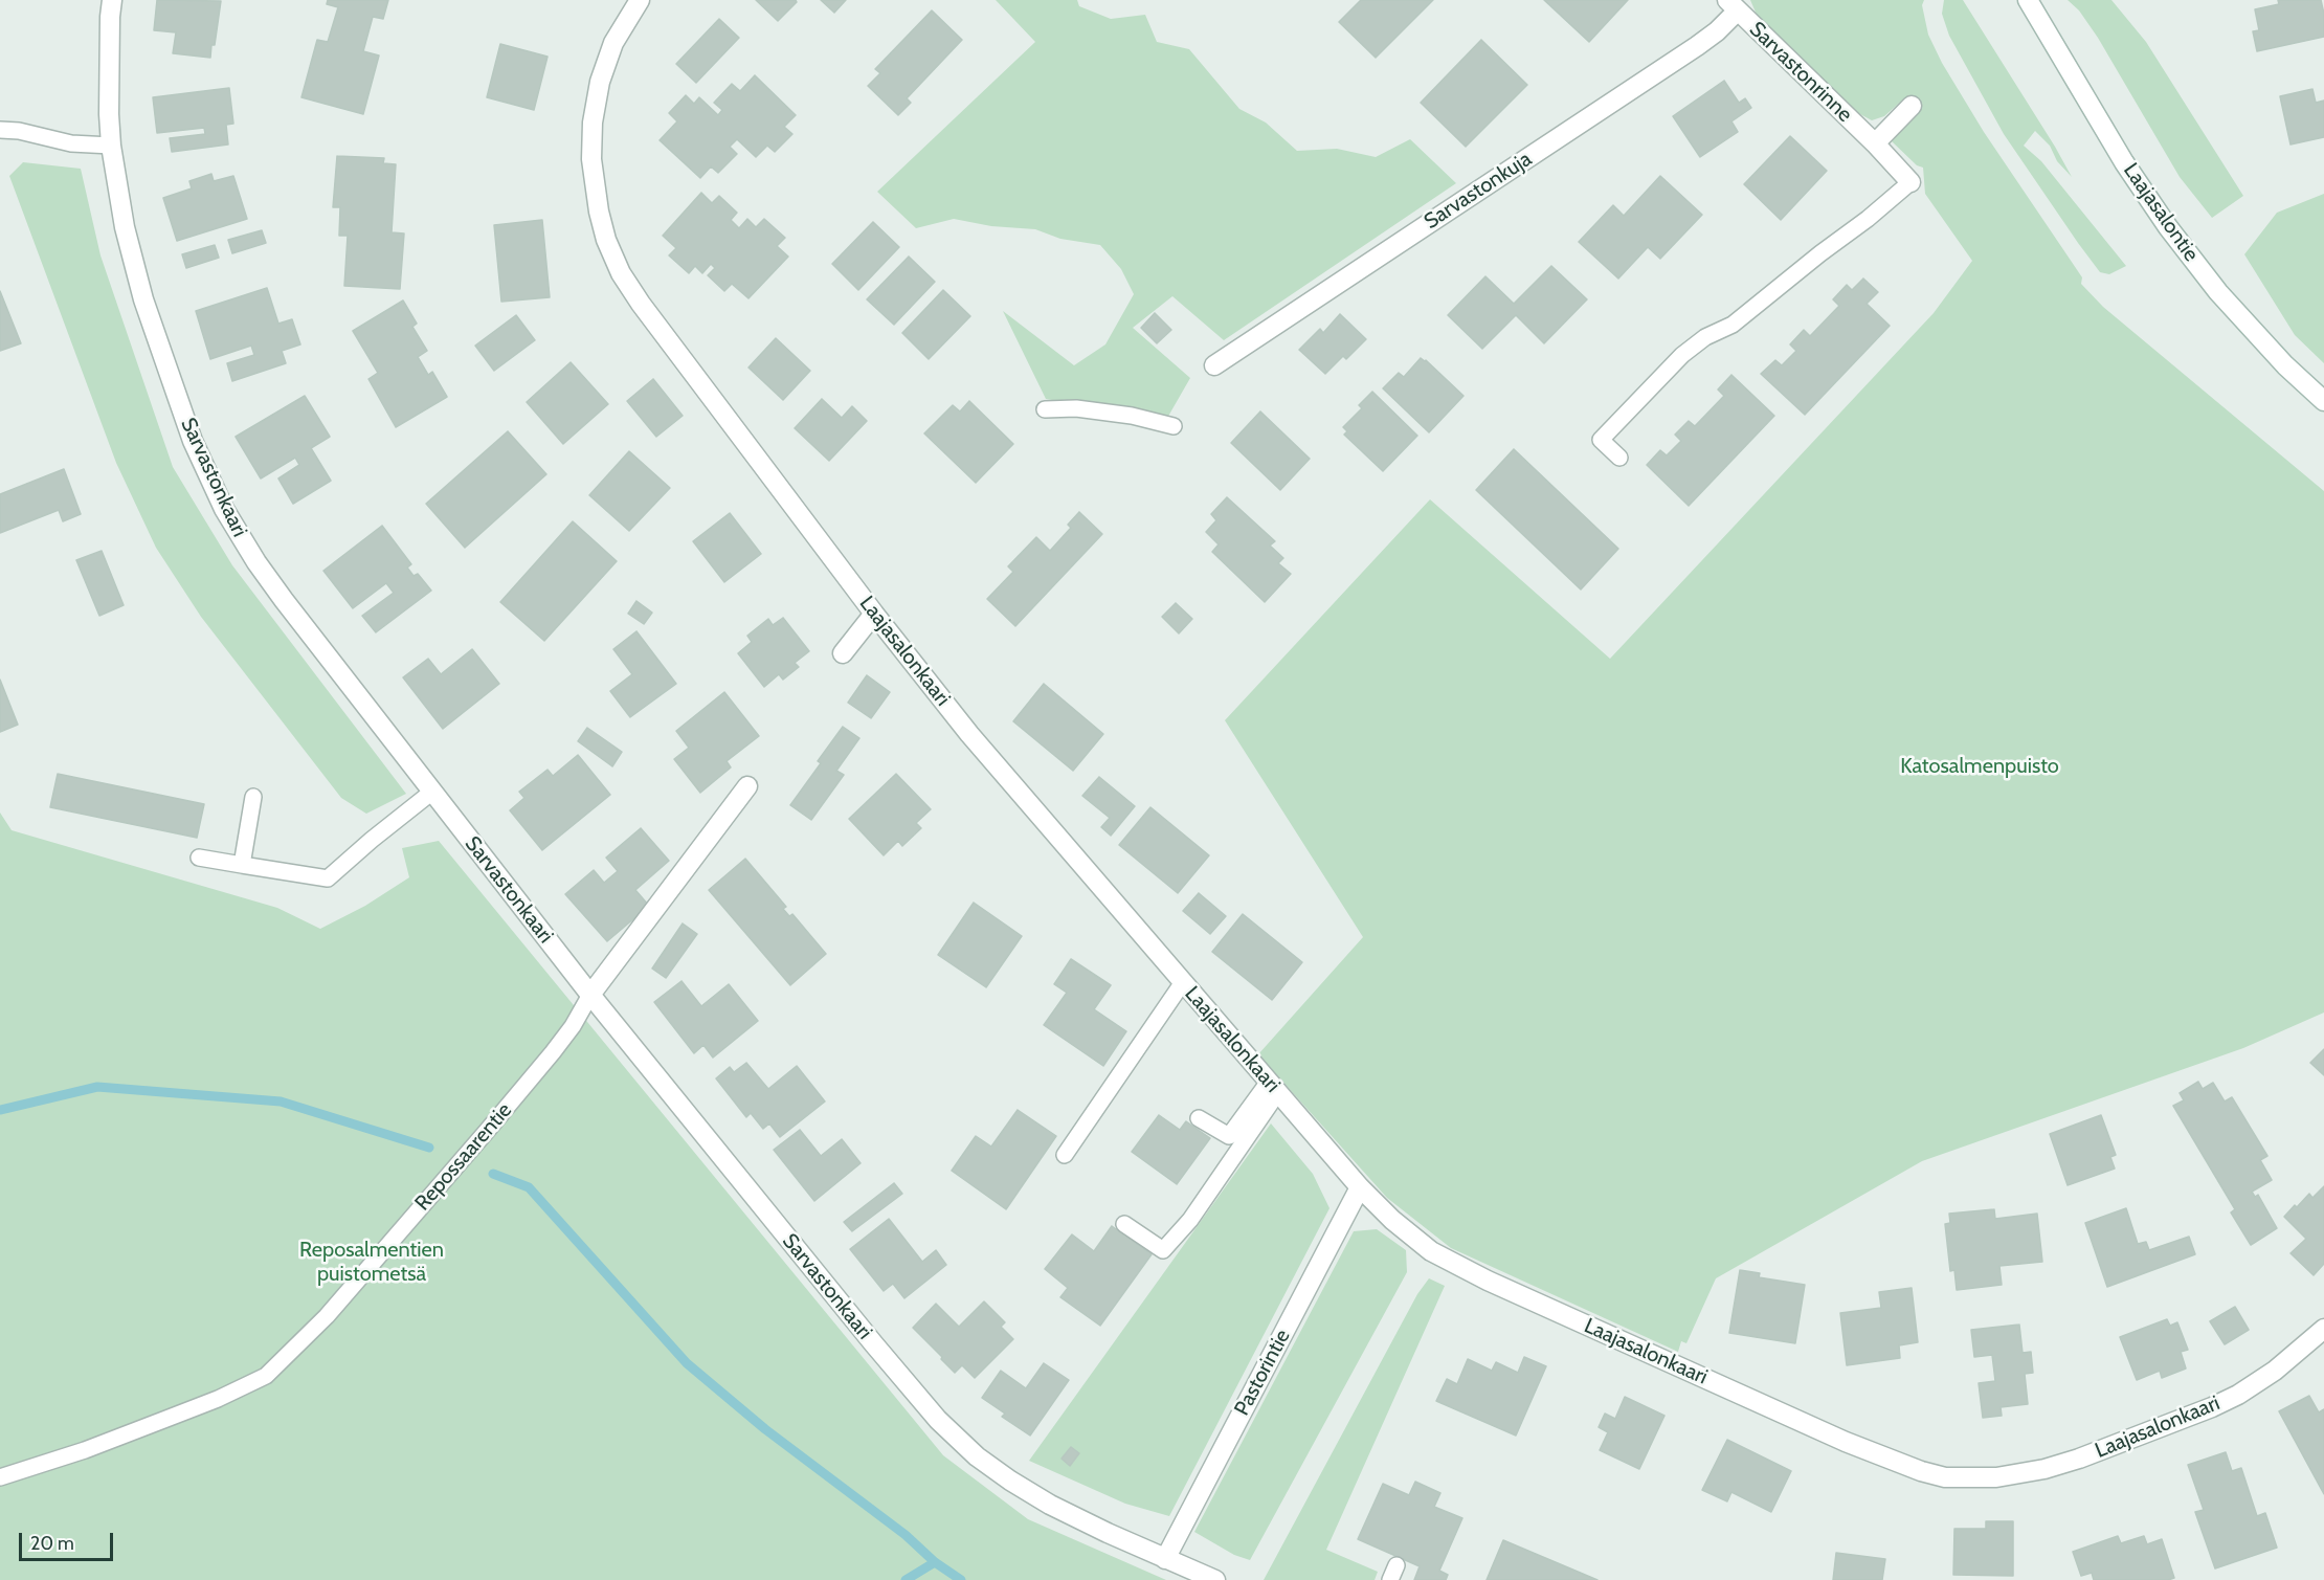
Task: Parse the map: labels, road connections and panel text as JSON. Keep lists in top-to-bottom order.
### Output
{
  "streets": {
    "street": [
      "Sarvastonrinne",
      "Sarvastonkuja",
      "Laajasalontie",
      "Sarvastonkaari",
      "Laajasalonkaari",
      "Repossaarentie",
      "Pastorintie"
    ]
  },
  "crossings": [
    ["Sarvastonrinne", "Sarvastonkuja"],
    ["Sarvastonkaari", "Repossaarentie"],
    ["Sarvastonkaari", "Pastorintie"],
    ["Laajasalonkaari", "Pastorintie"]
  ],
  "parks": ["Katosalmenpuisto", "Reposalmentien puistometsä"],
  "scale_bar": "20 m"
}
